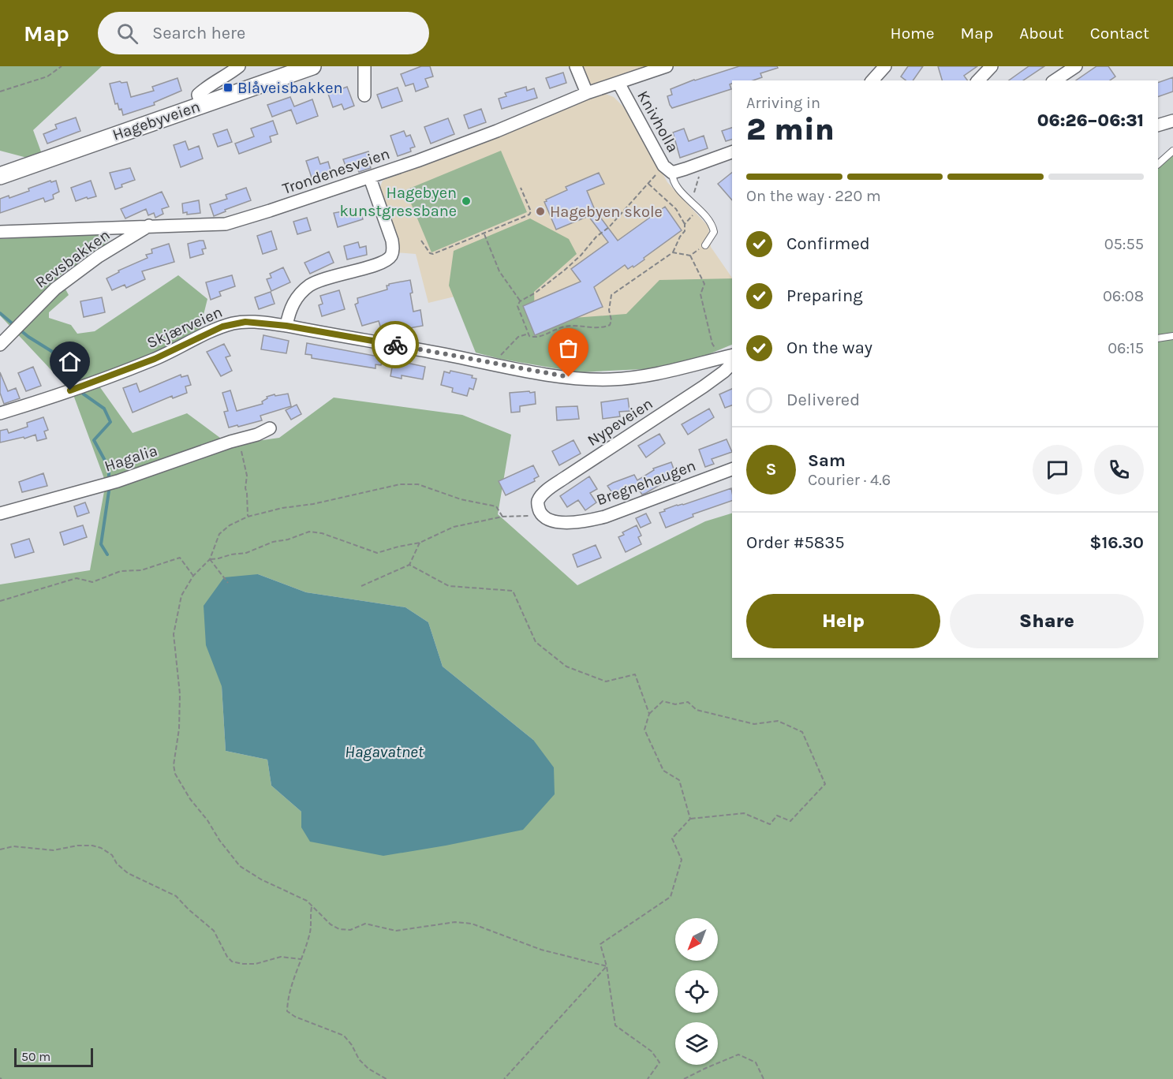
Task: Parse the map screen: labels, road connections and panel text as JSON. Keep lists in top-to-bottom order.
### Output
{
  "streets": {
    "main road": ["Hagebyveien"],
    "street": [
      "Knivholla",
      "Trondenesveien",
      "Revsbakken",
      "Skjærveien",
      "Nypeveien",
      "Hagalia",
      "Bregnehaugen"
    ]
  },
  "crossings": [
    ["Knivholla", "Trondenesveien"],
    ["Trondenesveien", "Revsbakken"],
    ["Nypeveien", "Bregnehaugen"]
  ],
  "water": ["Hagavatnet"],
  "places": {
    "transit": ["Blåveisbakken"],
    "other": ["Hagebyen kunstgressbane", "Hagebyen skole"]
  },
  "scale_bar": "50 m",
  "north": "bottom left",
  "page": {
    "header": "Map",
    "search": "Search here",
    "nav": [
      "Home",
      "Map",
      "About",
      "Contact"
    ],
    "heading": ["2 min", "Arriving in", "06:26–06:31"],
    "panel": [
      "Sam",
      "Courier · 4.6",
      "Order #5835",
      "$16.30"
    ],
    "bar": "On the way · 220 m",
    "list": [
      ["Confirmed", "05:55"],
      ["Preparing", "06:08"],
      ["On the way", "06:15"],
      "Delivered"
    ],
    "round": "S",
    "buttons": ["Help", "Share"],
    "scale": "50 m"
  }
}
